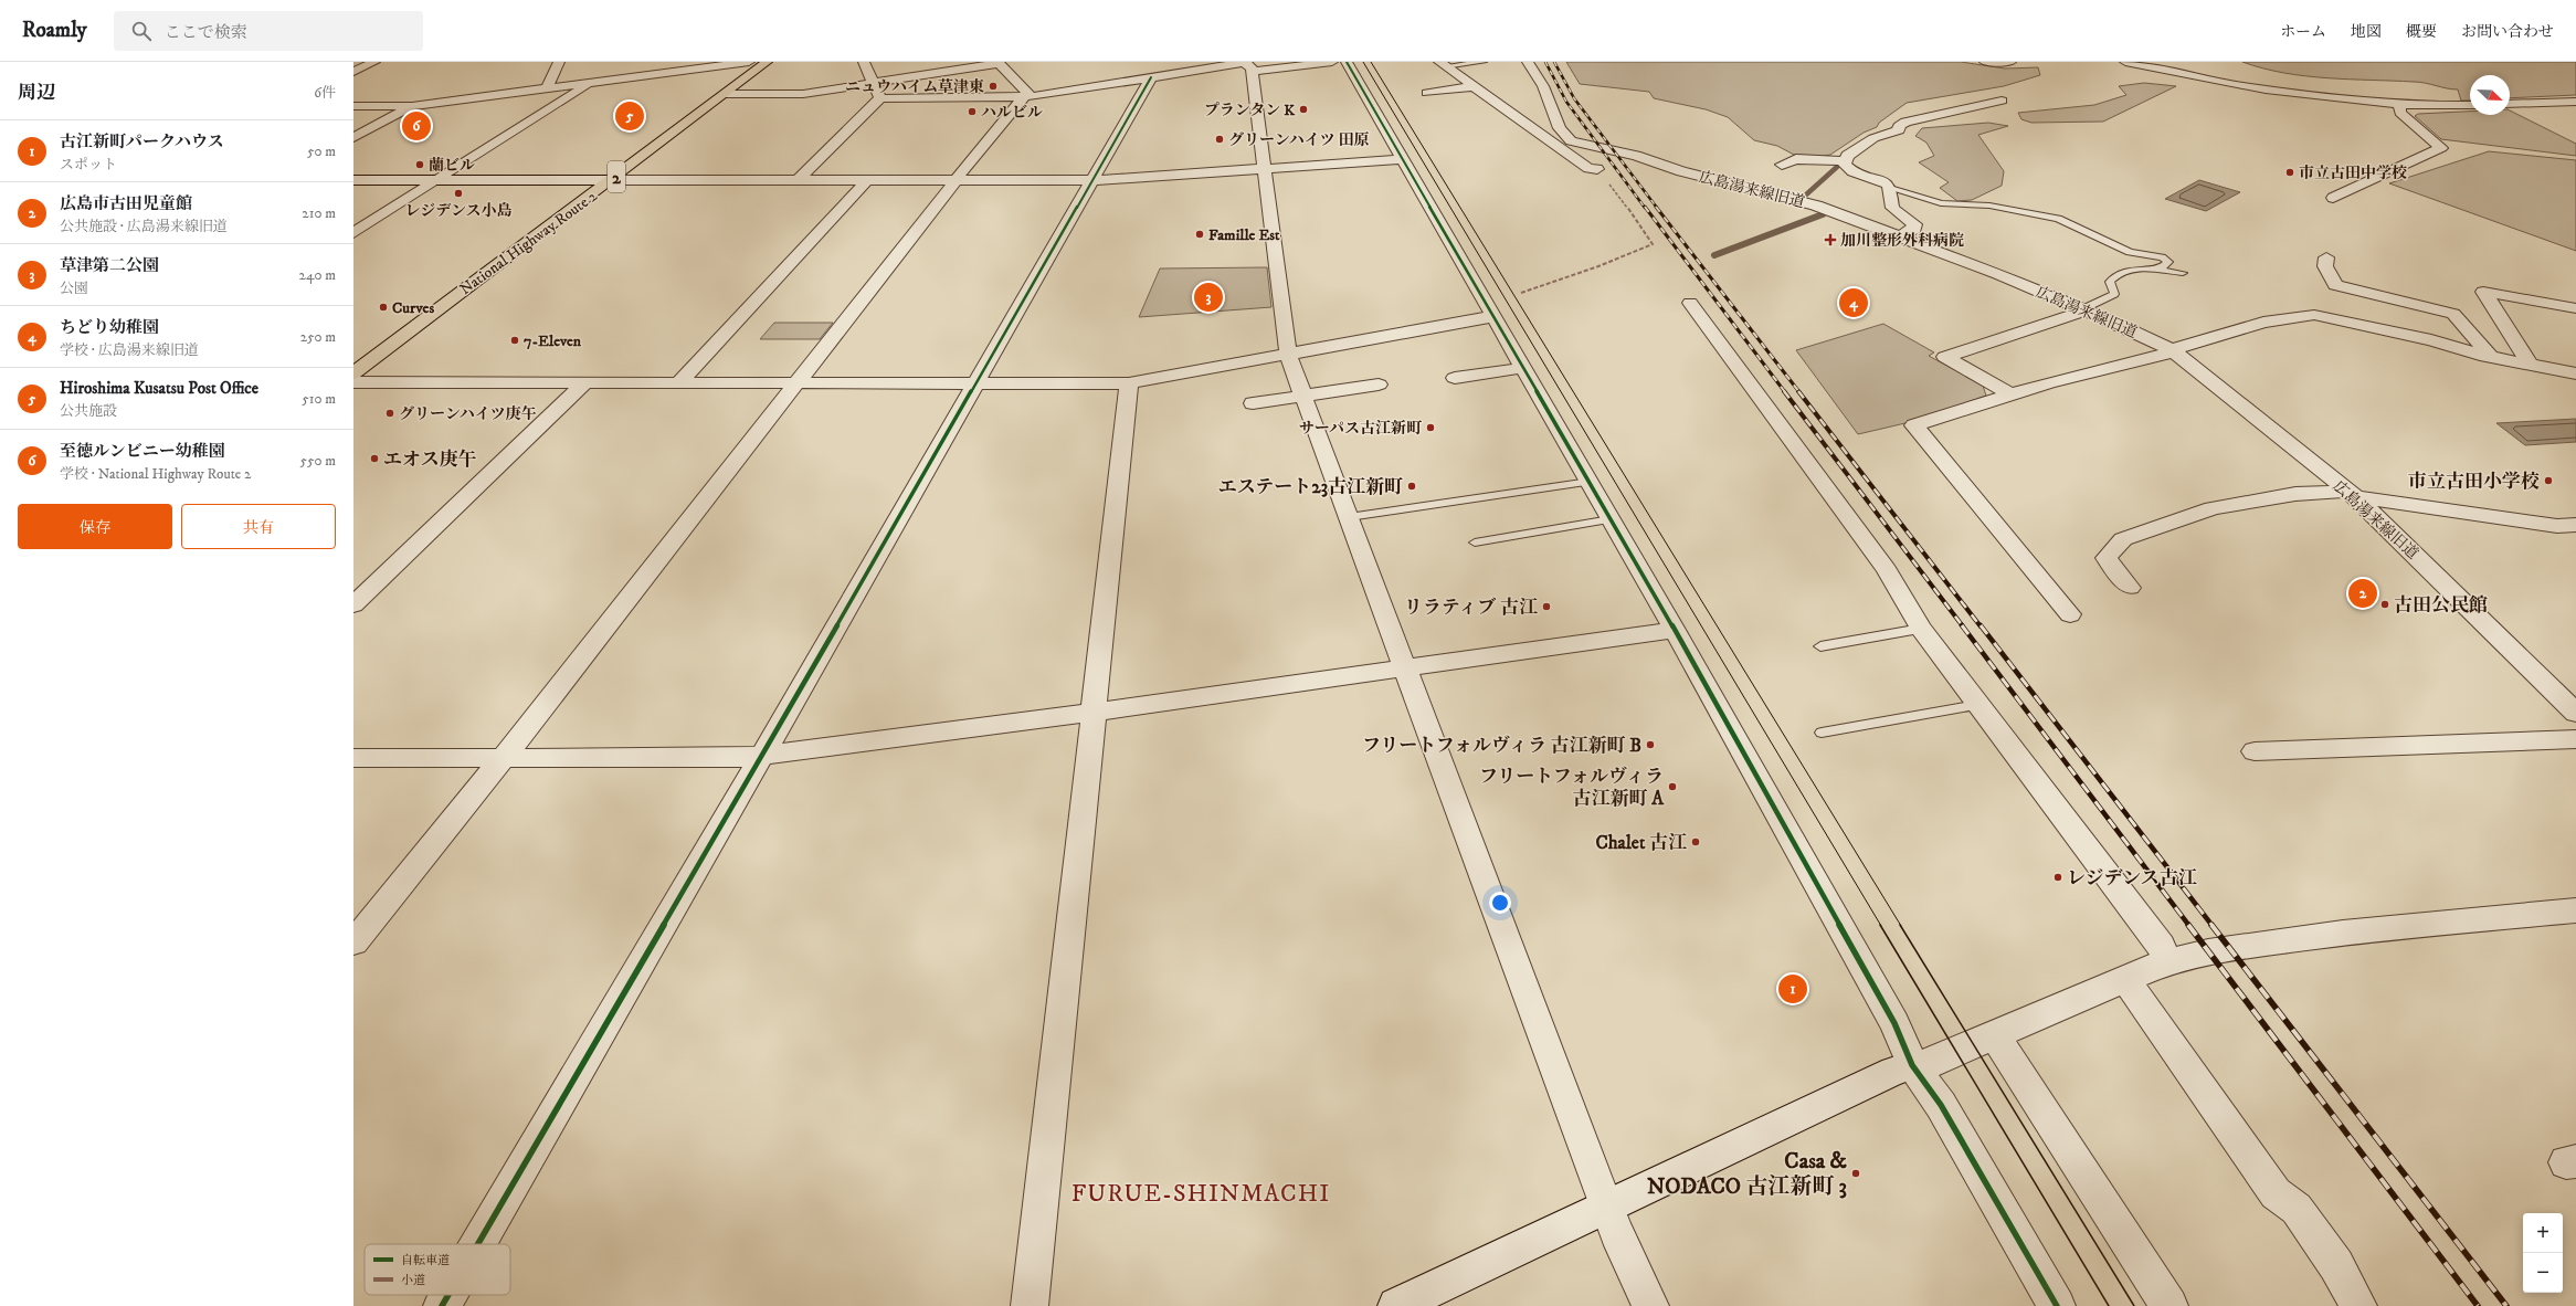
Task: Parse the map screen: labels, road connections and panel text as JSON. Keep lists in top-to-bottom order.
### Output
{
  "streets": {
    "highway": ["2", "National Highway Route 2"],
    "street": ["広島湯来線旧道"]
  },
  "districts": ["FURUE-SHINMACHI"],
  "places": {
    "other": [
      "ニュウハイム草津東",
      "プランタン K",
      "ハルビル",
      "グリーンハイツ 田原",
      "蘭ビル",
      "市立古田中学校",
      "レジデンス小島",
      "Famille Est",
      "Curves",
      "7-Eleven",
      "グリーンハイツ庚午",
      "サーパス古江新町",
      "エオス庚午",
      "市立古田小学校",
      "エステート23古江新町",
      "古田公民館",
      "リラティブ 古江",
      "フリートフォルヴィラ 古江新町 B",
      "フリートフォルヴィラ 古江新町 A",
      "Chalet 古江",
      "レジデンス古江",
      "Casa & NODACO 古江新町 3"
    ],
    "health": ["加川整形外科病院"]
  },
  "legend": ["自転車道", "小道"],
  "north": "bottom right",
  "page": {
    "header": "Roamly",
    "search": "ここで検索",
    "nav": [
      "ホーム",
      "地図",
      "概要",
      "お問い合わせ"
    ],
    "heading": ["周辺", "6件"],
    "pins": [
      "5",
      "6",
      "3",
      "4",
      "2",
      "1"
    ],
    "list": [
      {
        "mark": "1",
        "name": "古江新町パークハウス",
        "note": "スポット",
        "value": "50 m"
      },
      {
        "mark": "2",
        "name": "広島市古田児童館",
        "note": "公共施設 · 広島湯来線旧道",
        "value": "210 m"
      },
      {
        "mark": "3",
        "name": "草津第二公園",
        "note": "公園",
        "value": "240 m"
      },
      {
        "mark": "4",
        "name": "ちどり幼稚園",
        "note": "学校 · 広島湯来線旧道",
        "value": "250 m"
      },
      {
        "mark": "5",
        "name": "Hiroshima Kusatsu Post Office",
        "note": "公共施設",
        "value": "510 m"
      },
      {
        "mark": "6",
        "name": "至徳ルンビニー幼稚園",
        "note": "学校 · National Highway Route 2",
        "value": "550 m"
      }
    ],
    "buttons": ["保存", "共有"],
    "map_buttons": ["+", "−"]
  }
}
